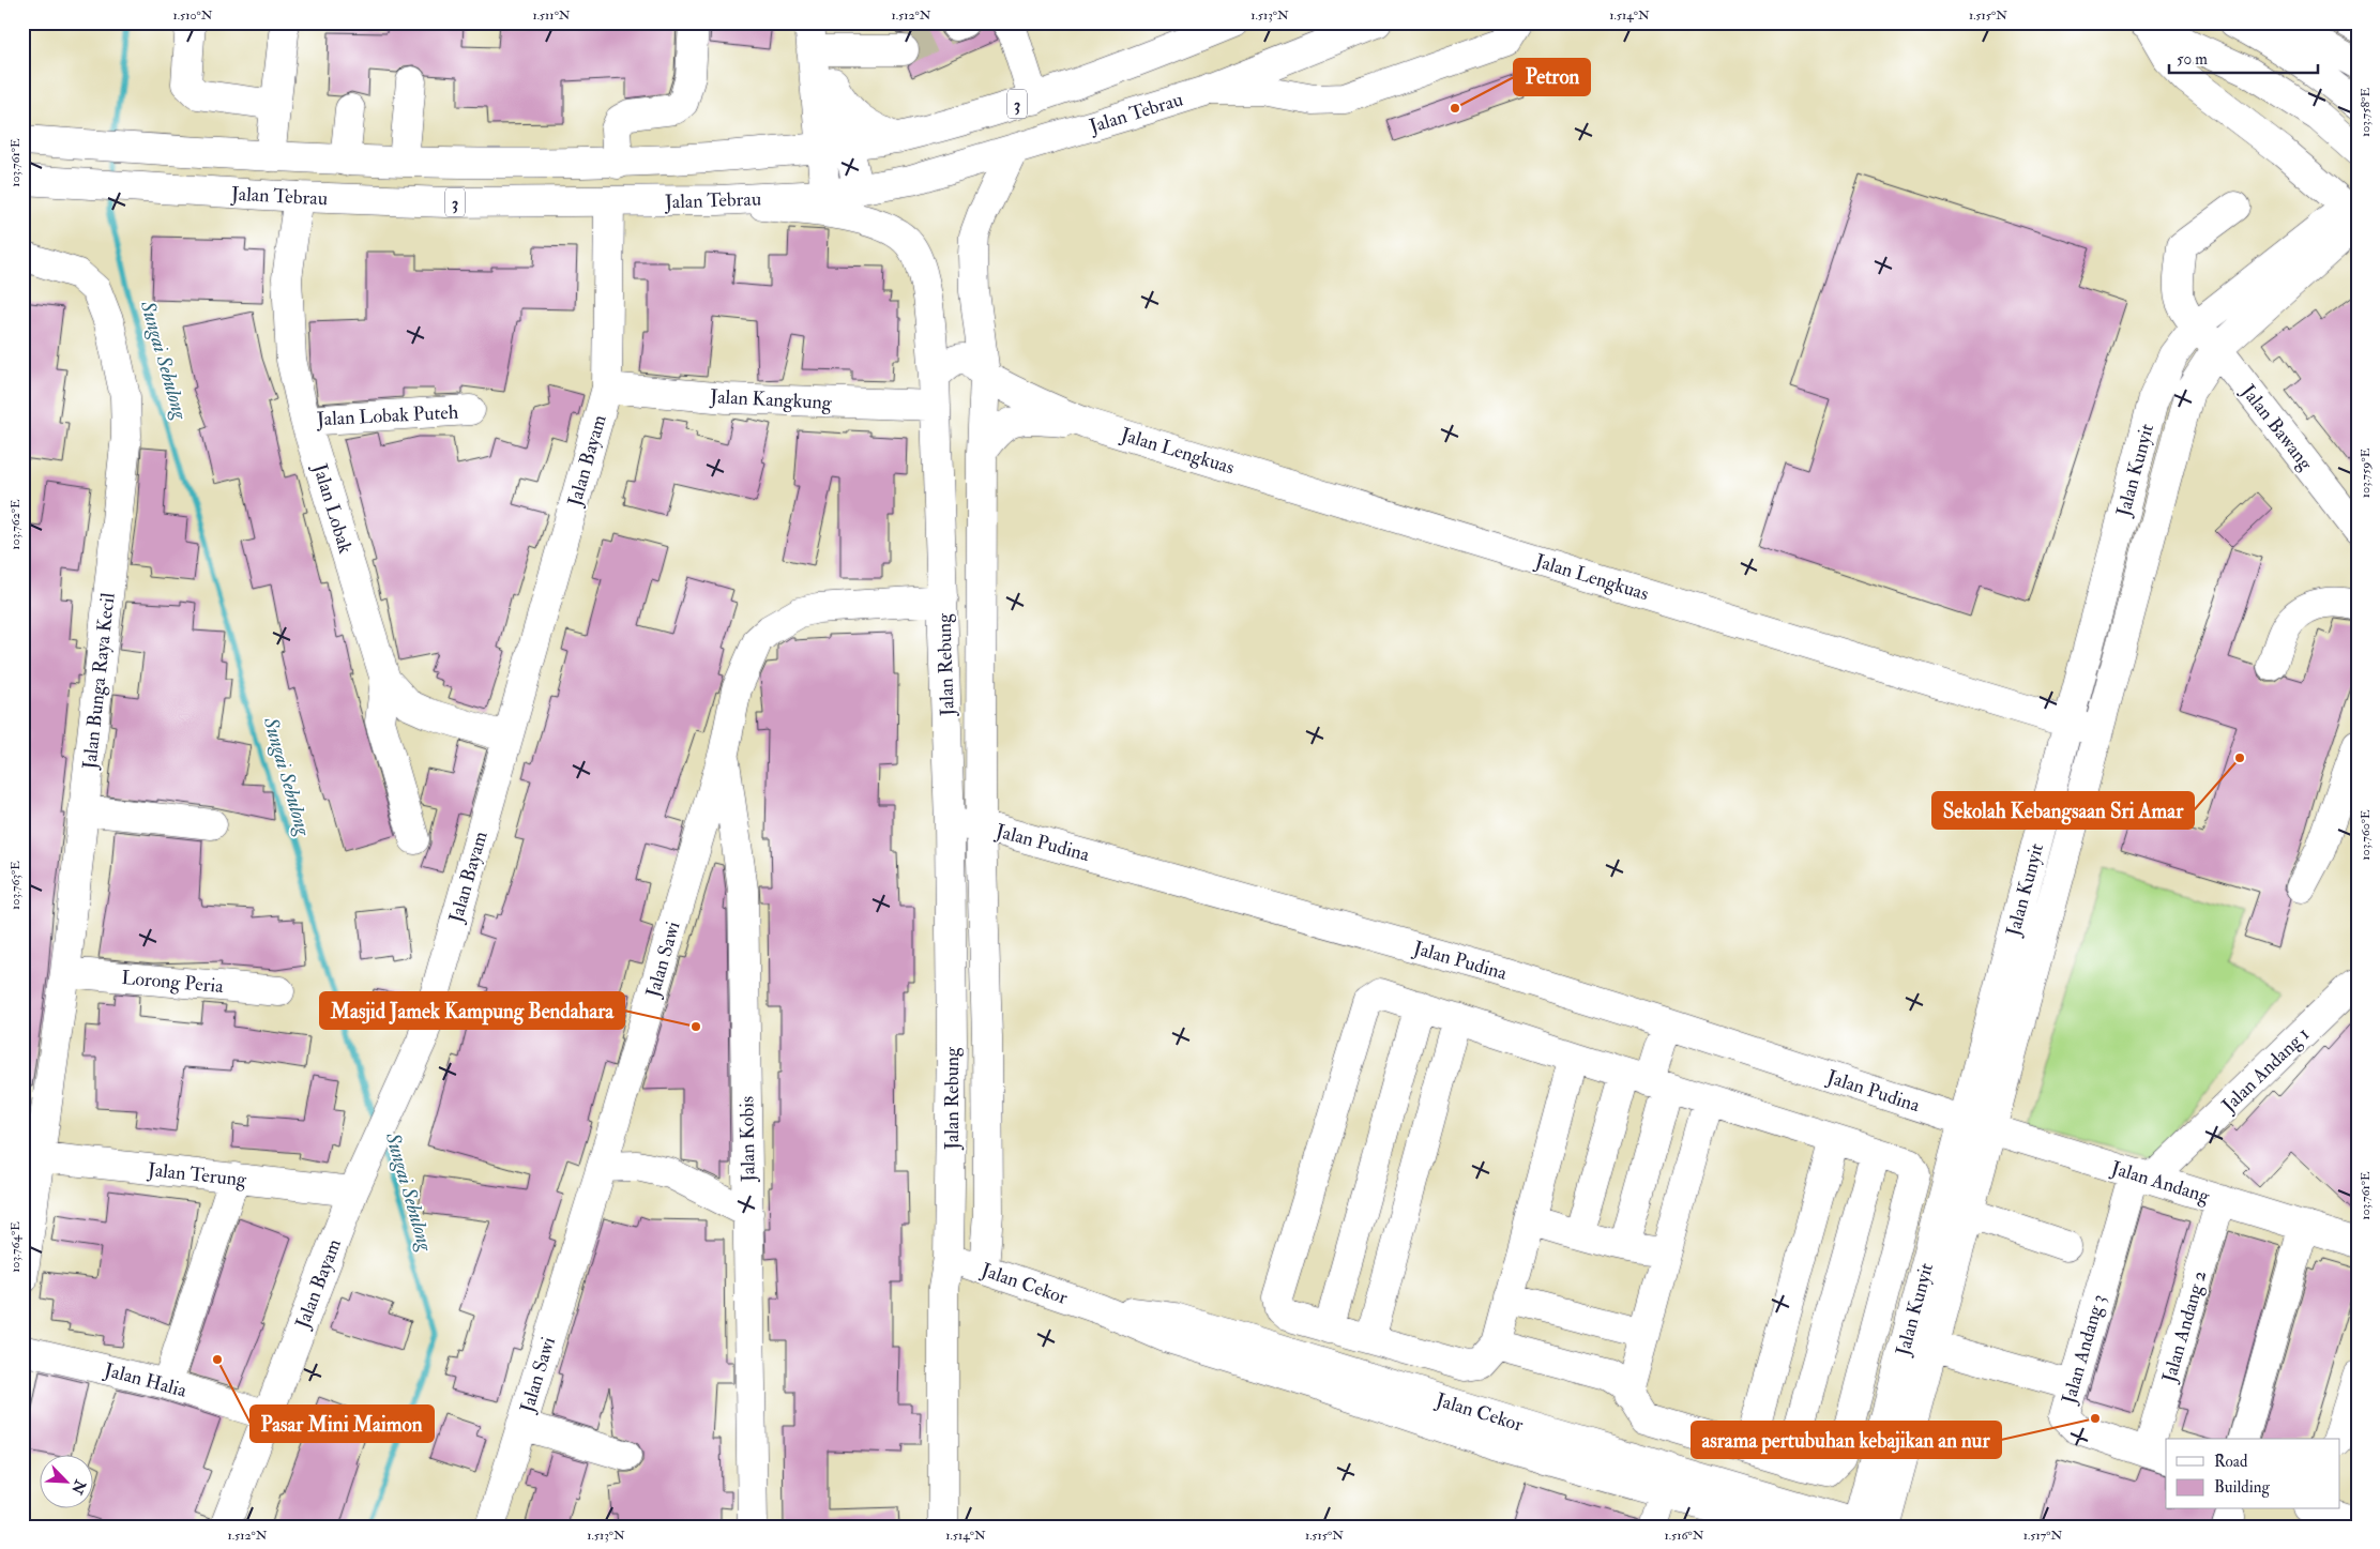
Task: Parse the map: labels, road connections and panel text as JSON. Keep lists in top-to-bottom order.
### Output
{
  "streets": {
    "main road": [
      "3",
      "Jalan Tebrau",
      "Jalan Kangkung",
      "Jalan Lobak Puteh",
      "Jalan Bawang",
      "Jalan Lengkuas",
      "Jalan Bayam",
      "Jalan Kunyit",
      "Jalan Lobak",
      "Jalan Rebung",
      "Jalan Bunga Raya Kecil",
      "Jalan Pudina",
      "Jalan Sawi",
      "Lorong Peria",
      "Jalan Andang 1",
      "Jalan Kobis",
      "Jalan Terung",
      "Jalan Andang",
      "Jalan Cekor",
      "Jalan Andang 2",
      "Jalan Andang 3",
      "Jalan Halia"
    ]
  },
  "crossings": [
    ["Jalan Tebrau", "Jalan Bayam"],
    ["Jalan Tebrau", "Jalan Lobak"],
    ["Jalan Tebrau", "Jalan Rebung"],
    ["Jalan Kangkung", "Jalan Bayam"],
    ["Jalan Kangkung", "Jalan Rebung"],
    ["Jalan Lobak Puteh", "Jalan Lobak"],
    ["Jalan Bawang", "Jalan Kunyit"],
    ["Jalan Lengkuas", "Jalan Kunyit"],
    ["Jalan Lengkuas", "Jalan Rebung"],
    ["Jalan Bayam", "Jalan Lobak"],
    ["Jalan Bayam", "Jalan Terung"],
    ["Jalan Bayam", "Jalan Halia"],
    ["Jalan Kunyit", "Jalan Pudina"],
    ["Jalan Kunyit", "Jalan Andang"],
    ["Jalan Kunyit", "Jalan Cekor"],
    ["Jalan Rebung", "Jalan Pudina"],
    ["Jalan Rebung", "Jalan Sawi"],
    ["Jalan Rebung", "Jalan Cekor"],
    ["Jalan Bunga Raya Kecil", "Lorong Peria"],
    ["Jalan Bunga Raya Kecil", "Jalan Terung"],
    ["Jalan Pudina", "Jalan Andang"],
    ["Jalan Sawi", "Jalan Kobis"],
    ["Jalan Andang 1", "Jalan Andang"],
    ["Jalan Andang 1", "Jalan Andang 3"],
    ["Jalan Andang", "Jalan Andang 2"],
    ["Jalan Andang", "Jalan Andang 3"],
    ["Jalan Andang 2", "Jalan Andang 3"]
  ],
  "water": ["Sungai Sebulong"],
  "places": [
    "Petron",
    "Sekolah Kebangsaan Sri Amar",
    "Masjid Jamek Kampung Bendahara",
    "Pasar Mini Maimon",
    "asrama pertubuhan kebajikan an nur"
  ],
  "legend": ["Road", "Building"],
  "scale_bar": "50 m",
  "north": "bottom right",
  "coordinates": [
    "1.510°N",
    "1.511°N",
    "1.512°N",
    "1.513°N",
    "1.514°N",
    "1.515°N",
    "103.758°E",
    "103.761°E",
    "103.759°E",
    "103.762°E",
    "103.760°E",
    "103.763°E",
    "103.764°E",
    "1.516°N",
    "1.517°N"
  ]
}
